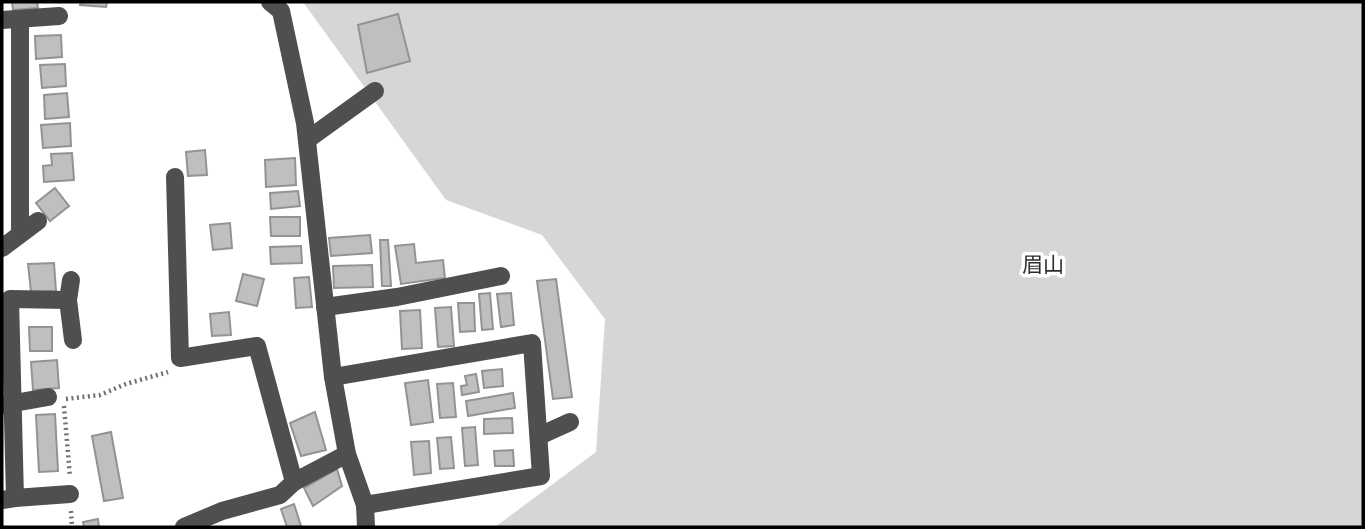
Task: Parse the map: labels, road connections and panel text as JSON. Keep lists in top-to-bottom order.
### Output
{
  "parks": ["眉山"]
}
